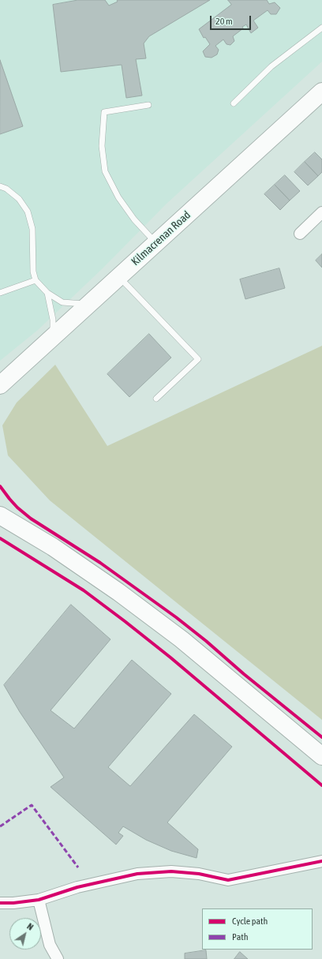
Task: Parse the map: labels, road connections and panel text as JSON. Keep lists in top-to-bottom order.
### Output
{
  "streets": {
    "main road": ["Kilmacrenan Road"]
  },
  "legend": ["Cycle path", "Path"],
  "scale_bar": "20 m",
  "north": "top right"
}
